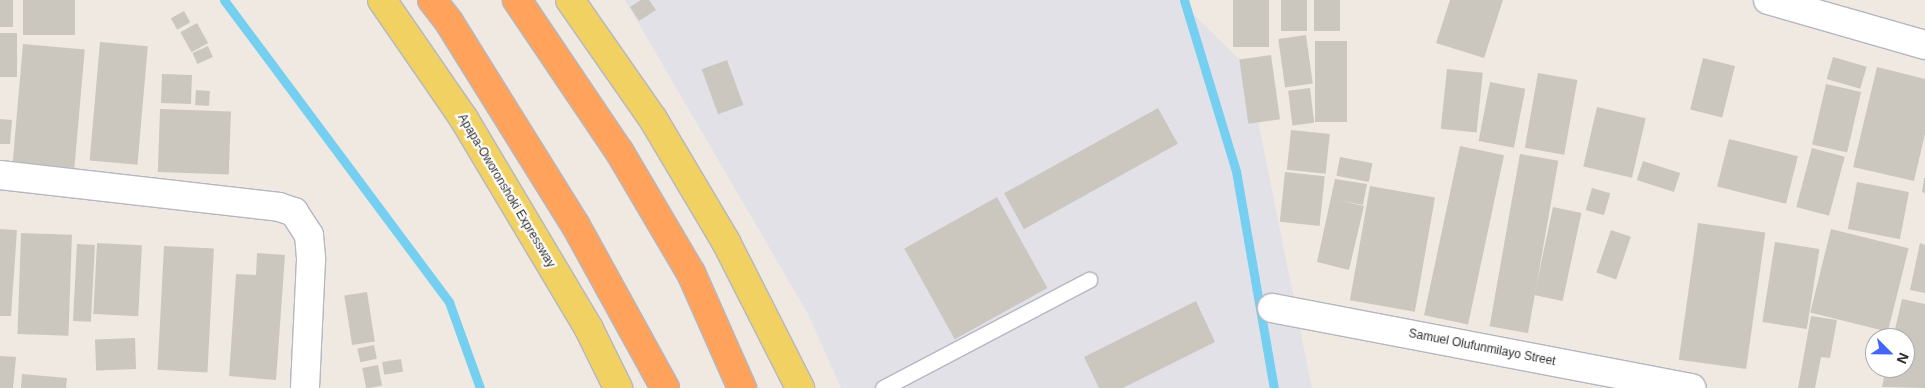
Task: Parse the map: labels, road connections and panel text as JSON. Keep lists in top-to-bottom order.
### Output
{
  "streets": {
    "main road": ["Apapa-Oworonshoki Expressway"],
    "street": ["Samuel Olufunmilayo Street"]
  },
  "north": "bottom right"
}
